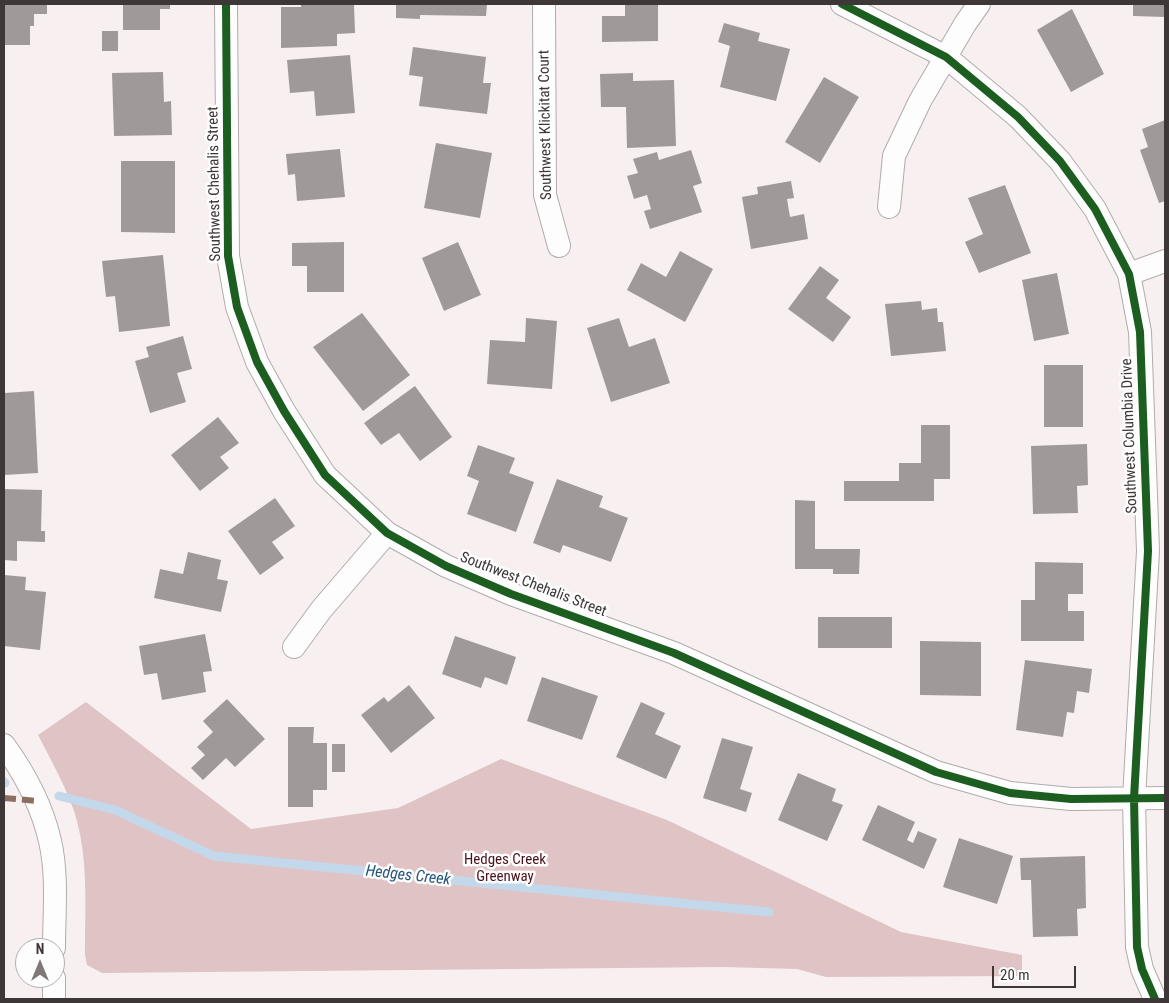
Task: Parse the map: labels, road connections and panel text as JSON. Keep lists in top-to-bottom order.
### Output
{
  "streets": {
    "street": ["Southwest Klickitat Court", "Southwest Chehalis Street", "Southwest Columbia Drive"]
  },
  "crossings": [
    ["Southwest Chehalis Street", "Southwest Columbia Drive"]
  ],
  "water": ["Hedges Creek"],
  "parks": ["Hedges Creek Greenway"],
  "scale_bar": "20 m",
  "north": "top"
}
